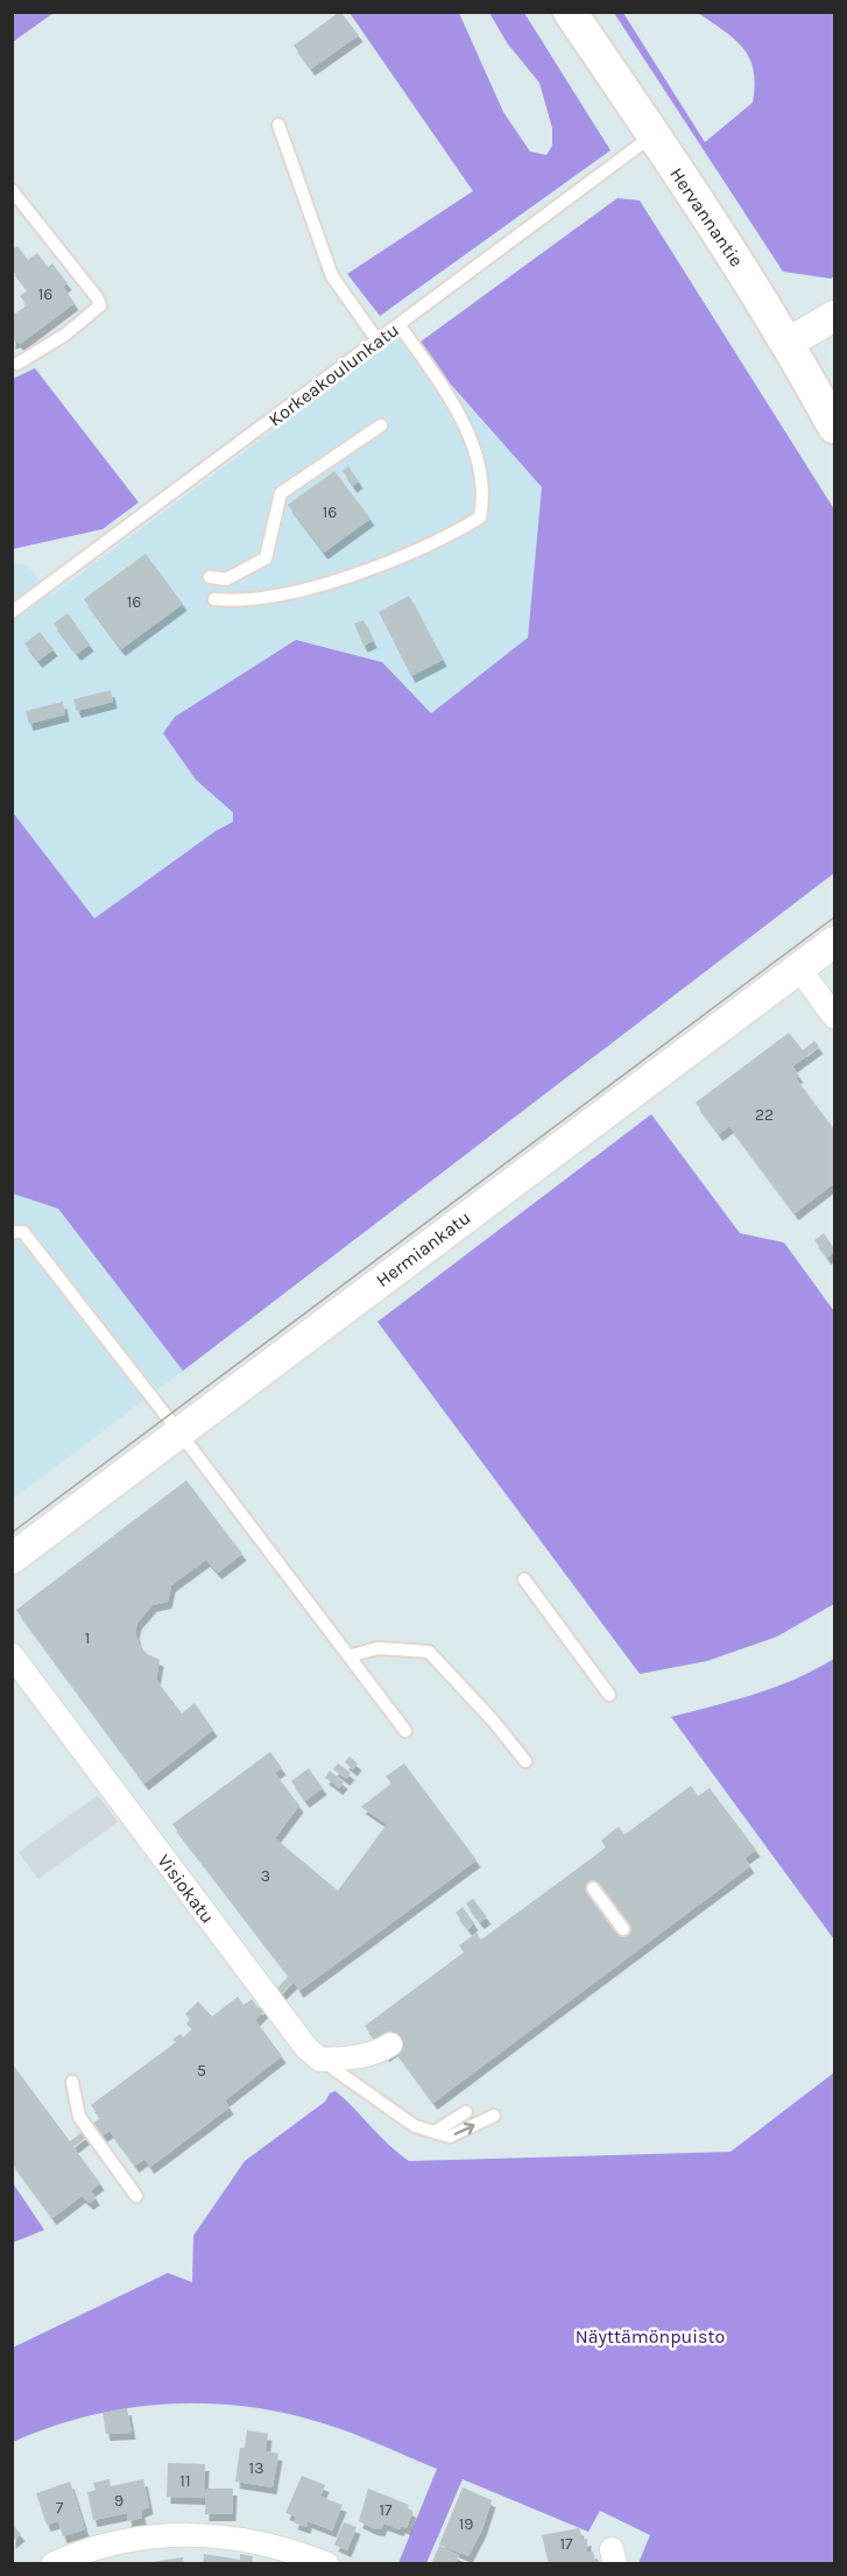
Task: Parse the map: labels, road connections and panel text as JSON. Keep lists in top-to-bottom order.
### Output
{
  "streets": {
    "main road": ["Hervannantie"],
    "street": ["Hermiankatu", "Visiokatu"],
    "lane": ["Korkeakoulunkatu"]
  },
  "crossings": [
    ["Hervannantie", "Korkeakoulunkatu"]
  ],
  "parks": ["Näyttämönpuisto"],
  "house_numbers": [
    "16",
    "16",
    "16",
    "22",
    "1",
    "3",
    "5",
    "13",
    "11",
    "9",
    "7",
    "17",
    "19",
    "17"
  ]
}
